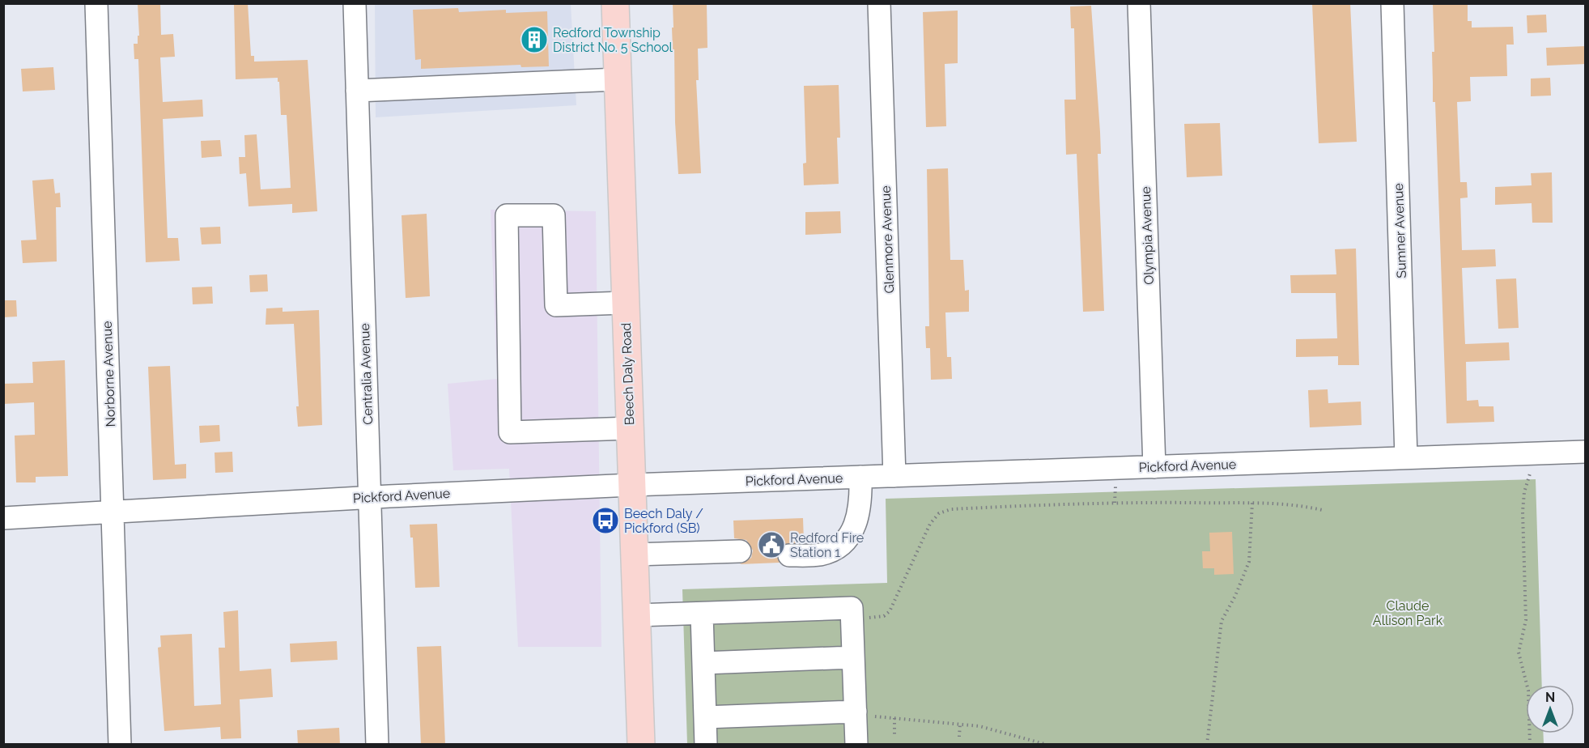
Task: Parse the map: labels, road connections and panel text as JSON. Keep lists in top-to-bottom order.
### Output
{
  "streets": {
    "main road": ["Beech Daly Road"],
    "street": [
      "Sumner Avenue",
      "Olympia Avenue",
      "Glenmore Avenue",
      "Norborne Avenue",
      "Centralia Avenue",
      "Pickford Avenue"
    ]
  },
  "crossings": [
    ["Sumner Avenue", "Pickford Avenue"],
    ["Olympia Avenue", "Pickford Avenue"],
    ["Glenmore Avenue", "Pickford Avenue"],
    ["Norborne Avenue", "Pickford Avenue"],
    ["Centralia Avenue", "Pickford Avenue"],
    ["Beech Daly Road", "Pickford Avenue"]
  ],
  "parks": ["Claude Allison Park"],
  "places": {
    "building": ["Redford Township District No. 5 School"],
    "bus stop": ["Beech Daly / Pickford (SB)"],
    "public building": ["Redford Fire Station 1"]
  },
  "north": "top"
}
